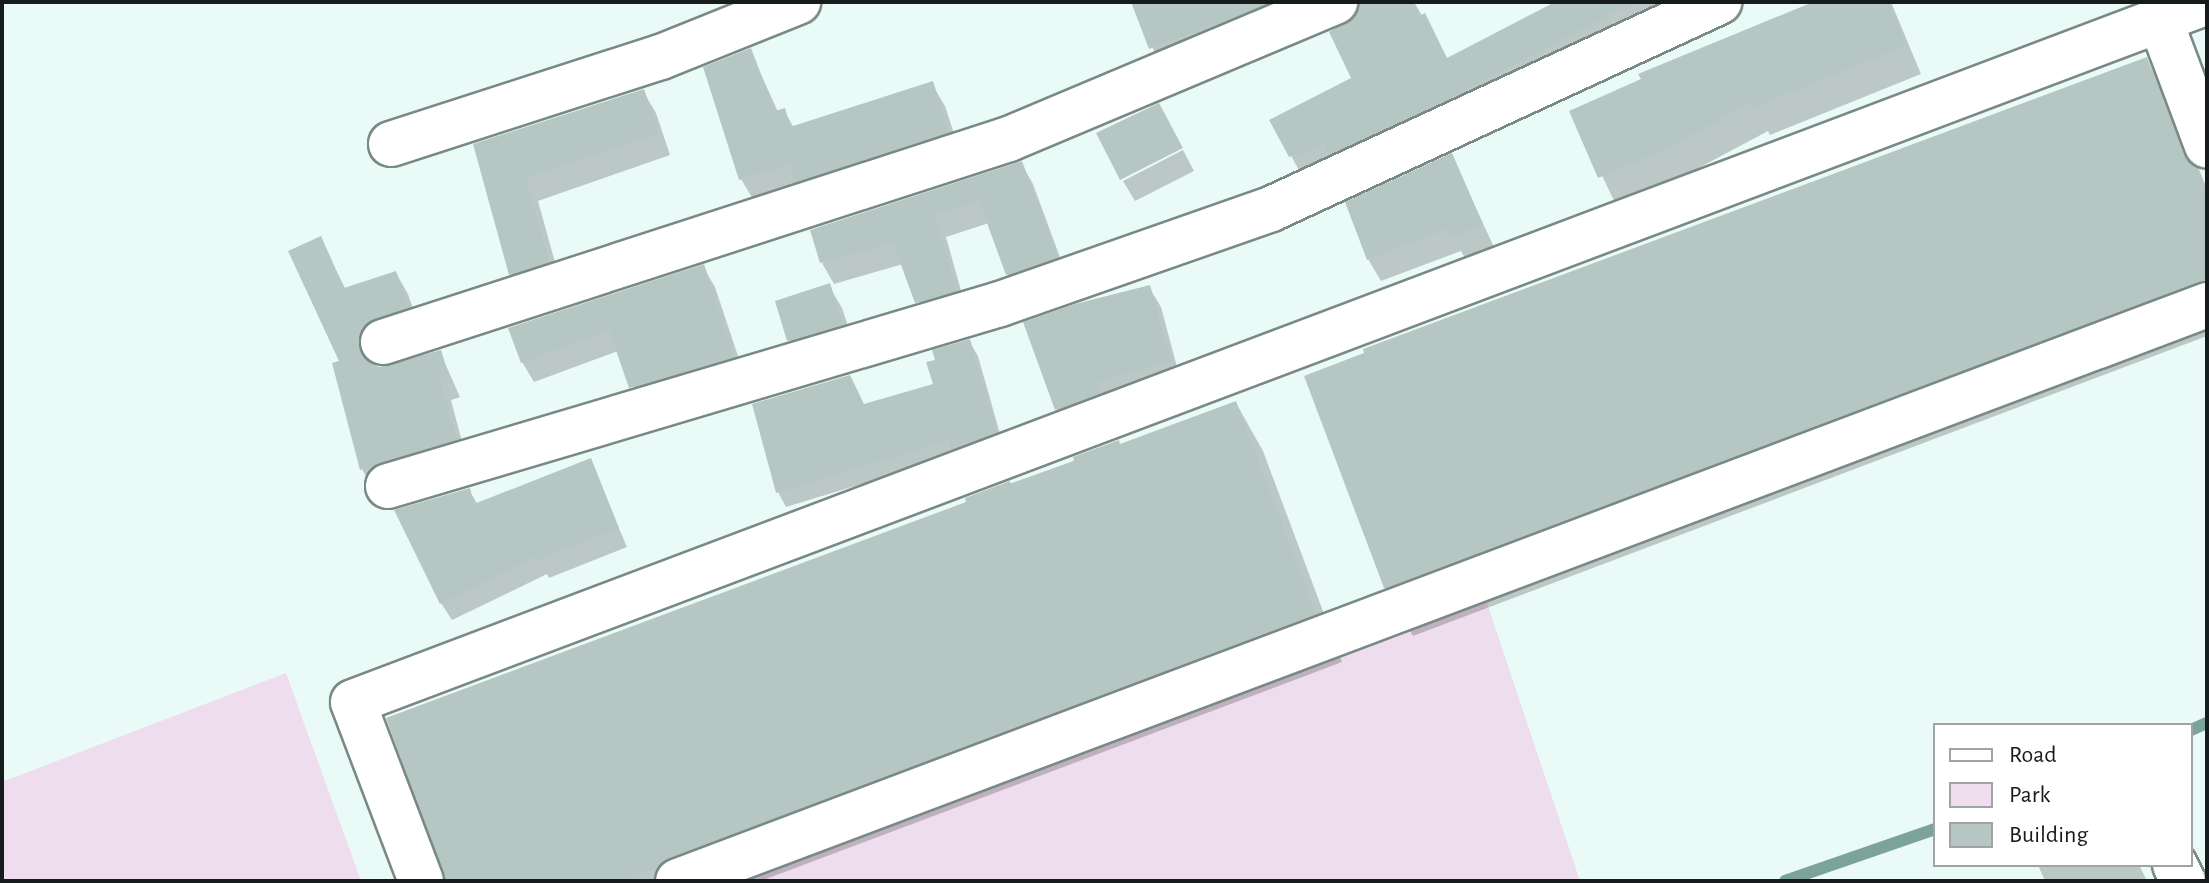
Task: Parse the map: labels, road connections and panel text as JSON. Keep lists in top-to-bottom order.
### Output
{
  "legend": ["Road", "Park", "Building"]
}
